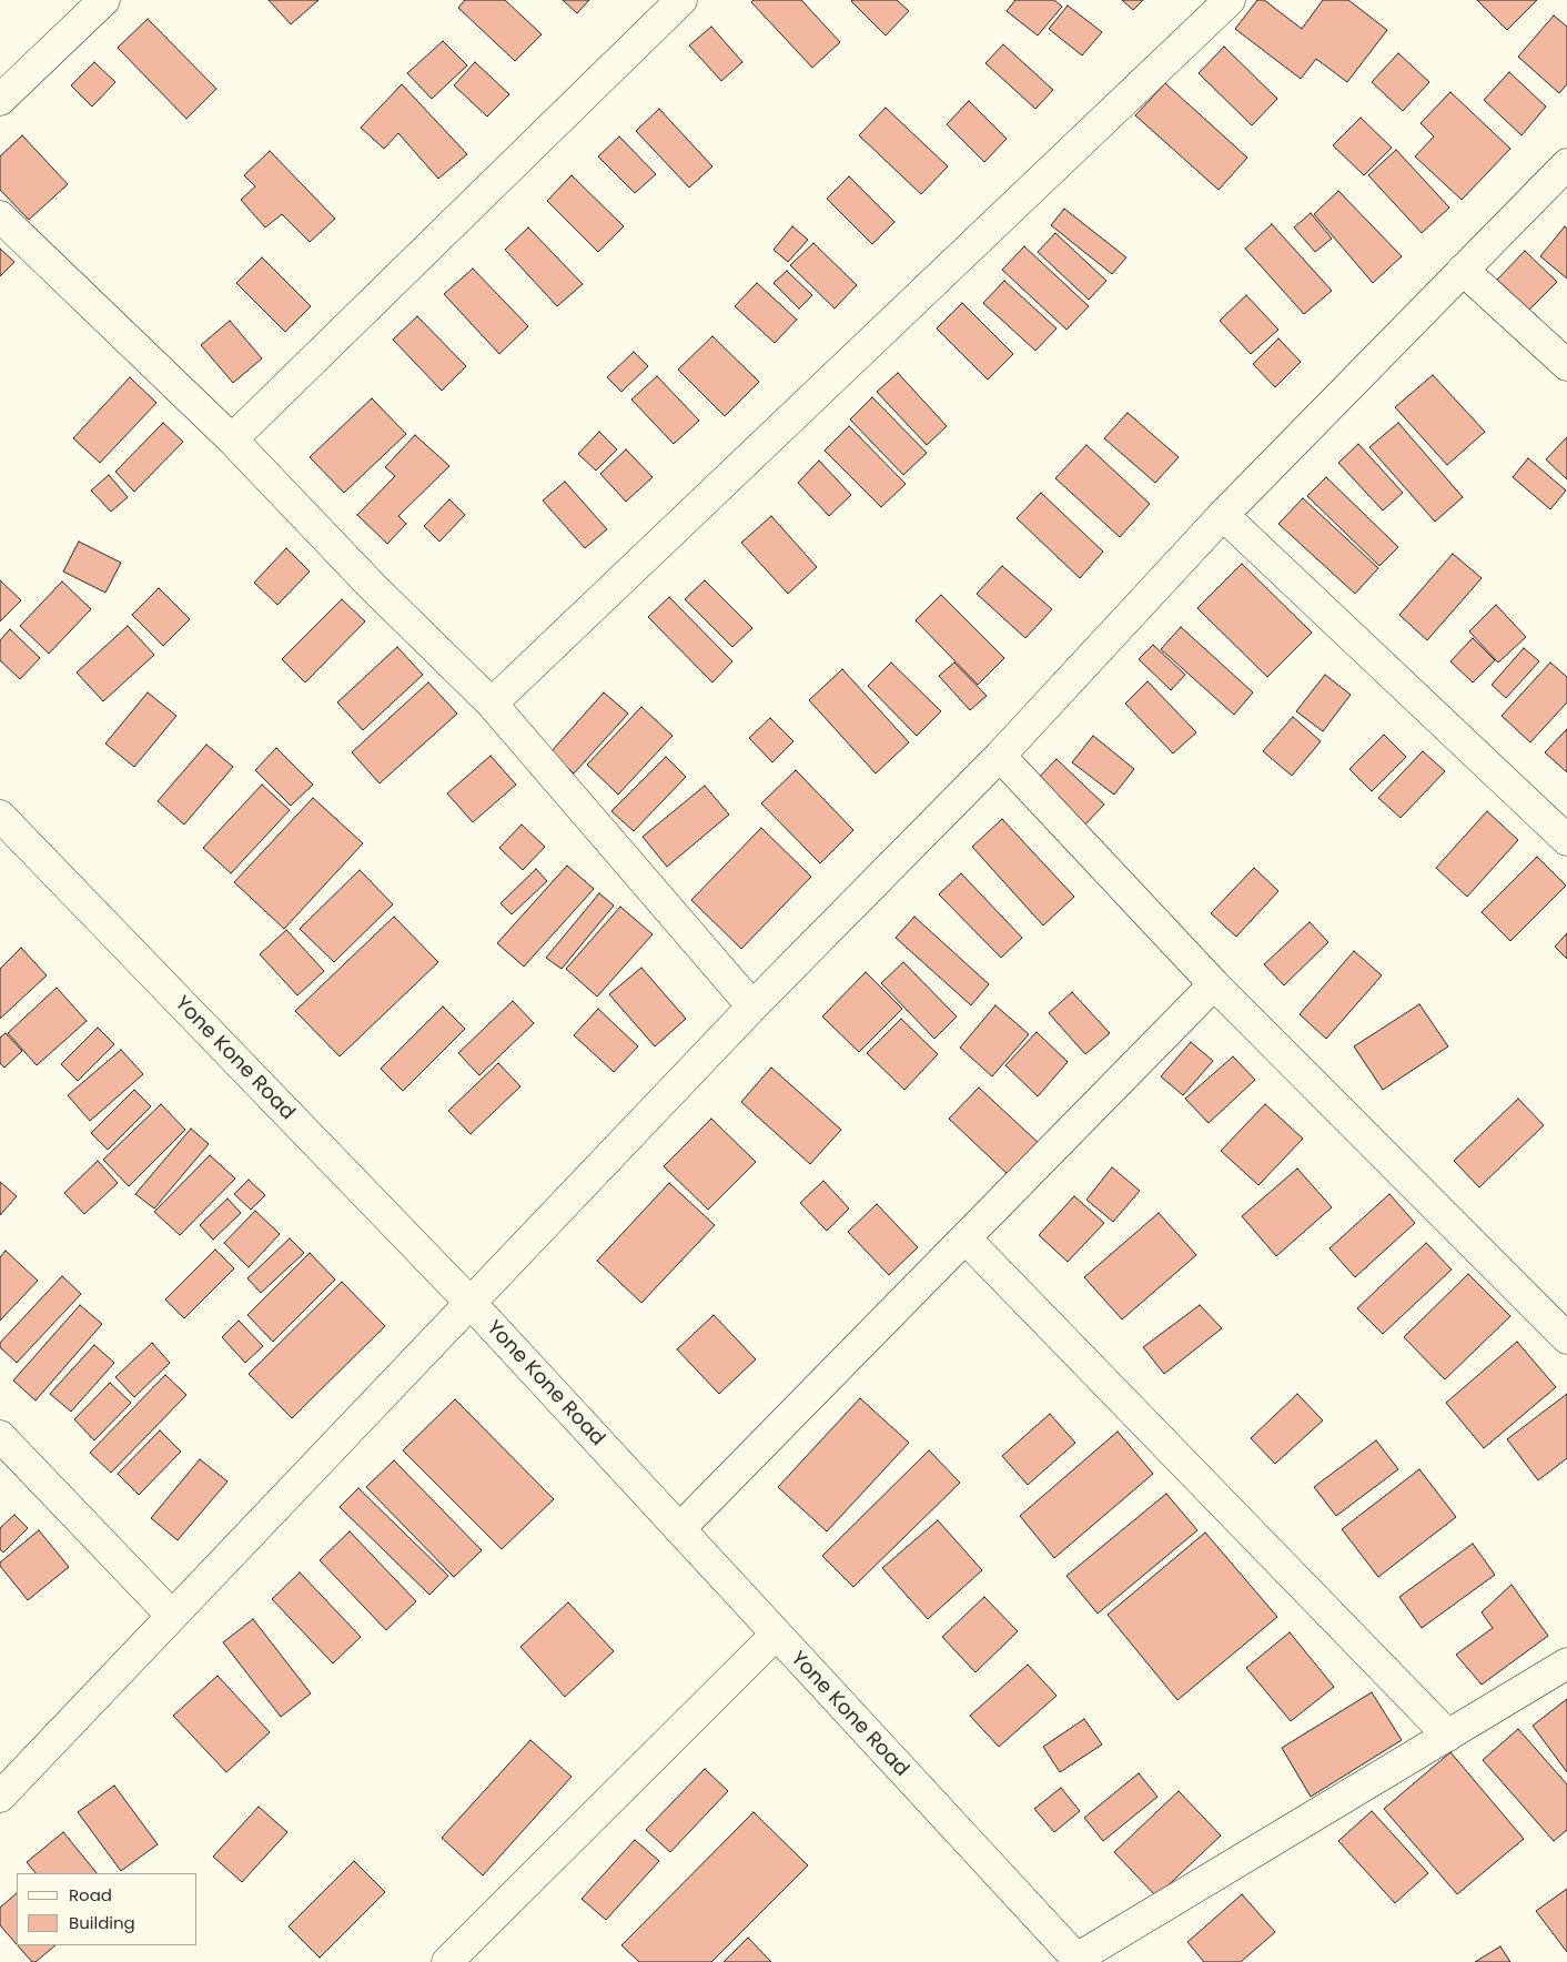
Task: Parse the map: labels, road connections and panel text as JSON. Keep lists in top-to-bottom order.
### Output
{
  "streets": {
    "street": ["Yone Kone Road"]
  },
  "legend": ["Road", "Building"]
}
